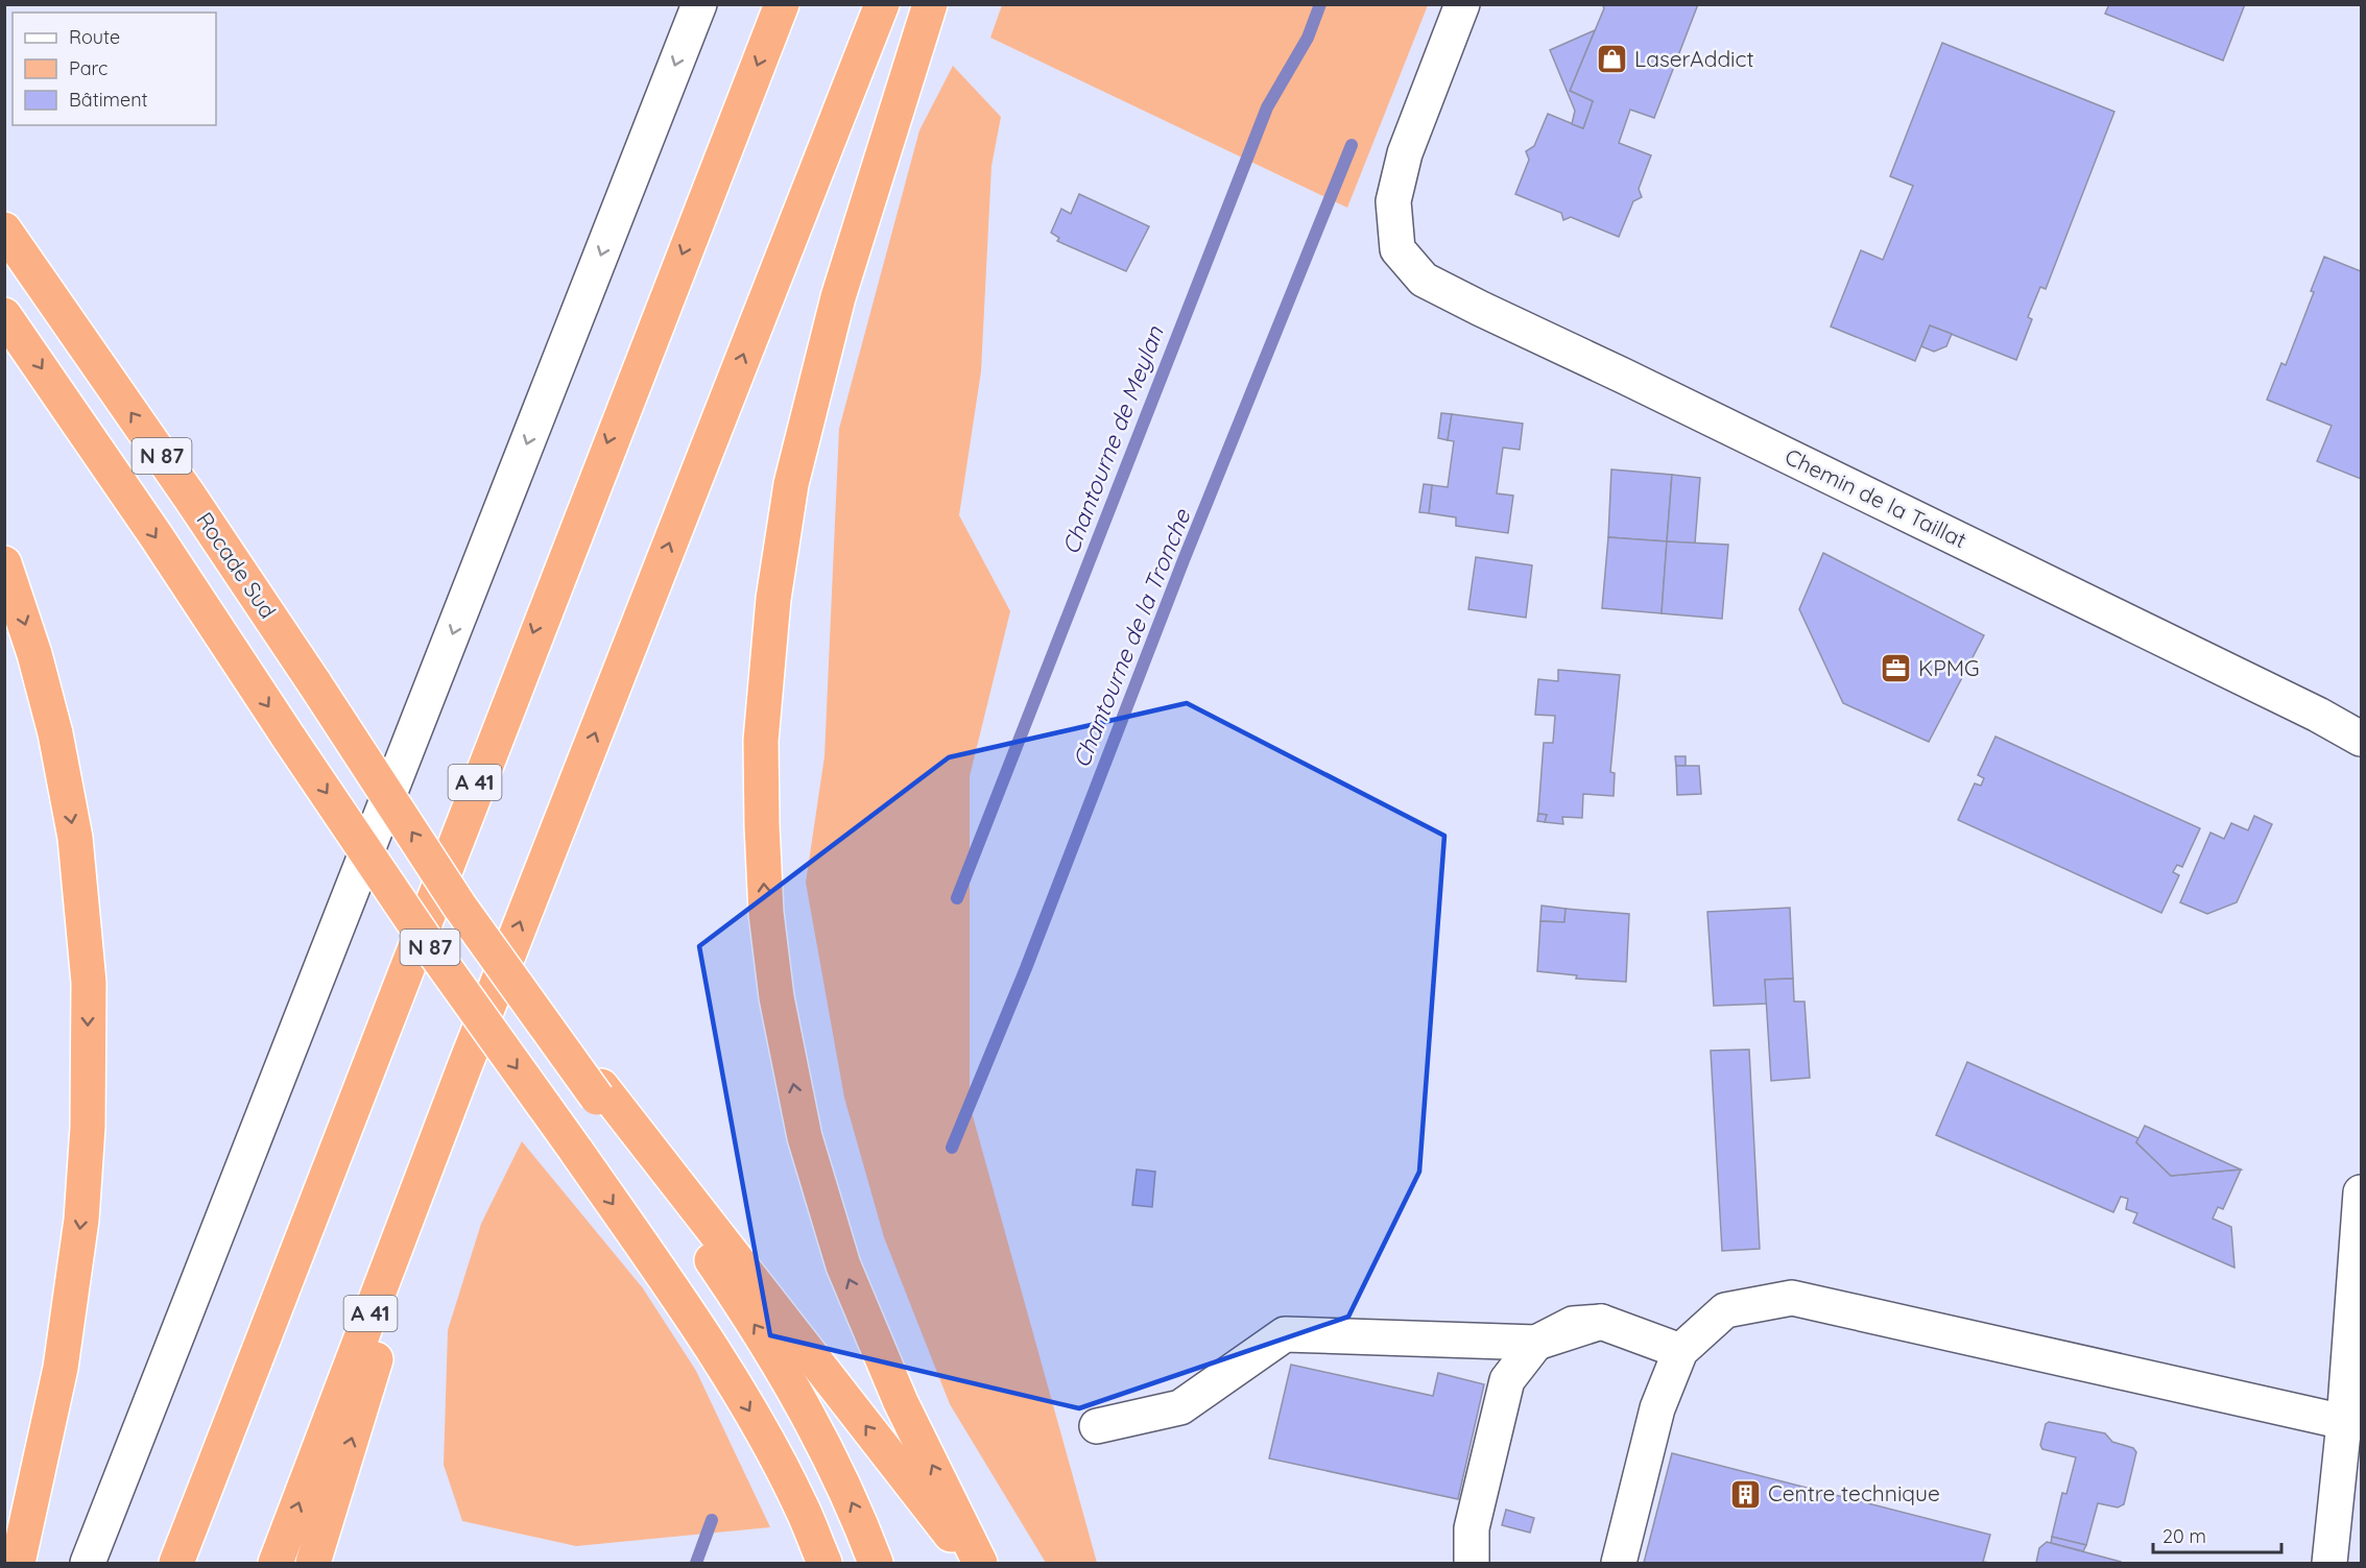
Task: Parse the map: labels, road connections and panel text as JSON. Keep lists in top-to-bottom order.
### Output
{
  "streets": {
    "highway": ["N 87", "Rocade Sud", "A 41"],
    "street": ["Chemin de la Taillat"]
  },
  "water": ["Chantourne de Meylan", "Chantourne de la Tronche"],
  "places": {
    "shop": ["LaserAddict"],
    "office": ["KPMG"],
    "building": ["Centre technique"]
  },
  "legend": ["Route", "Parc", "Bâtiment"],
  "scale_bar": "20 m"
}
